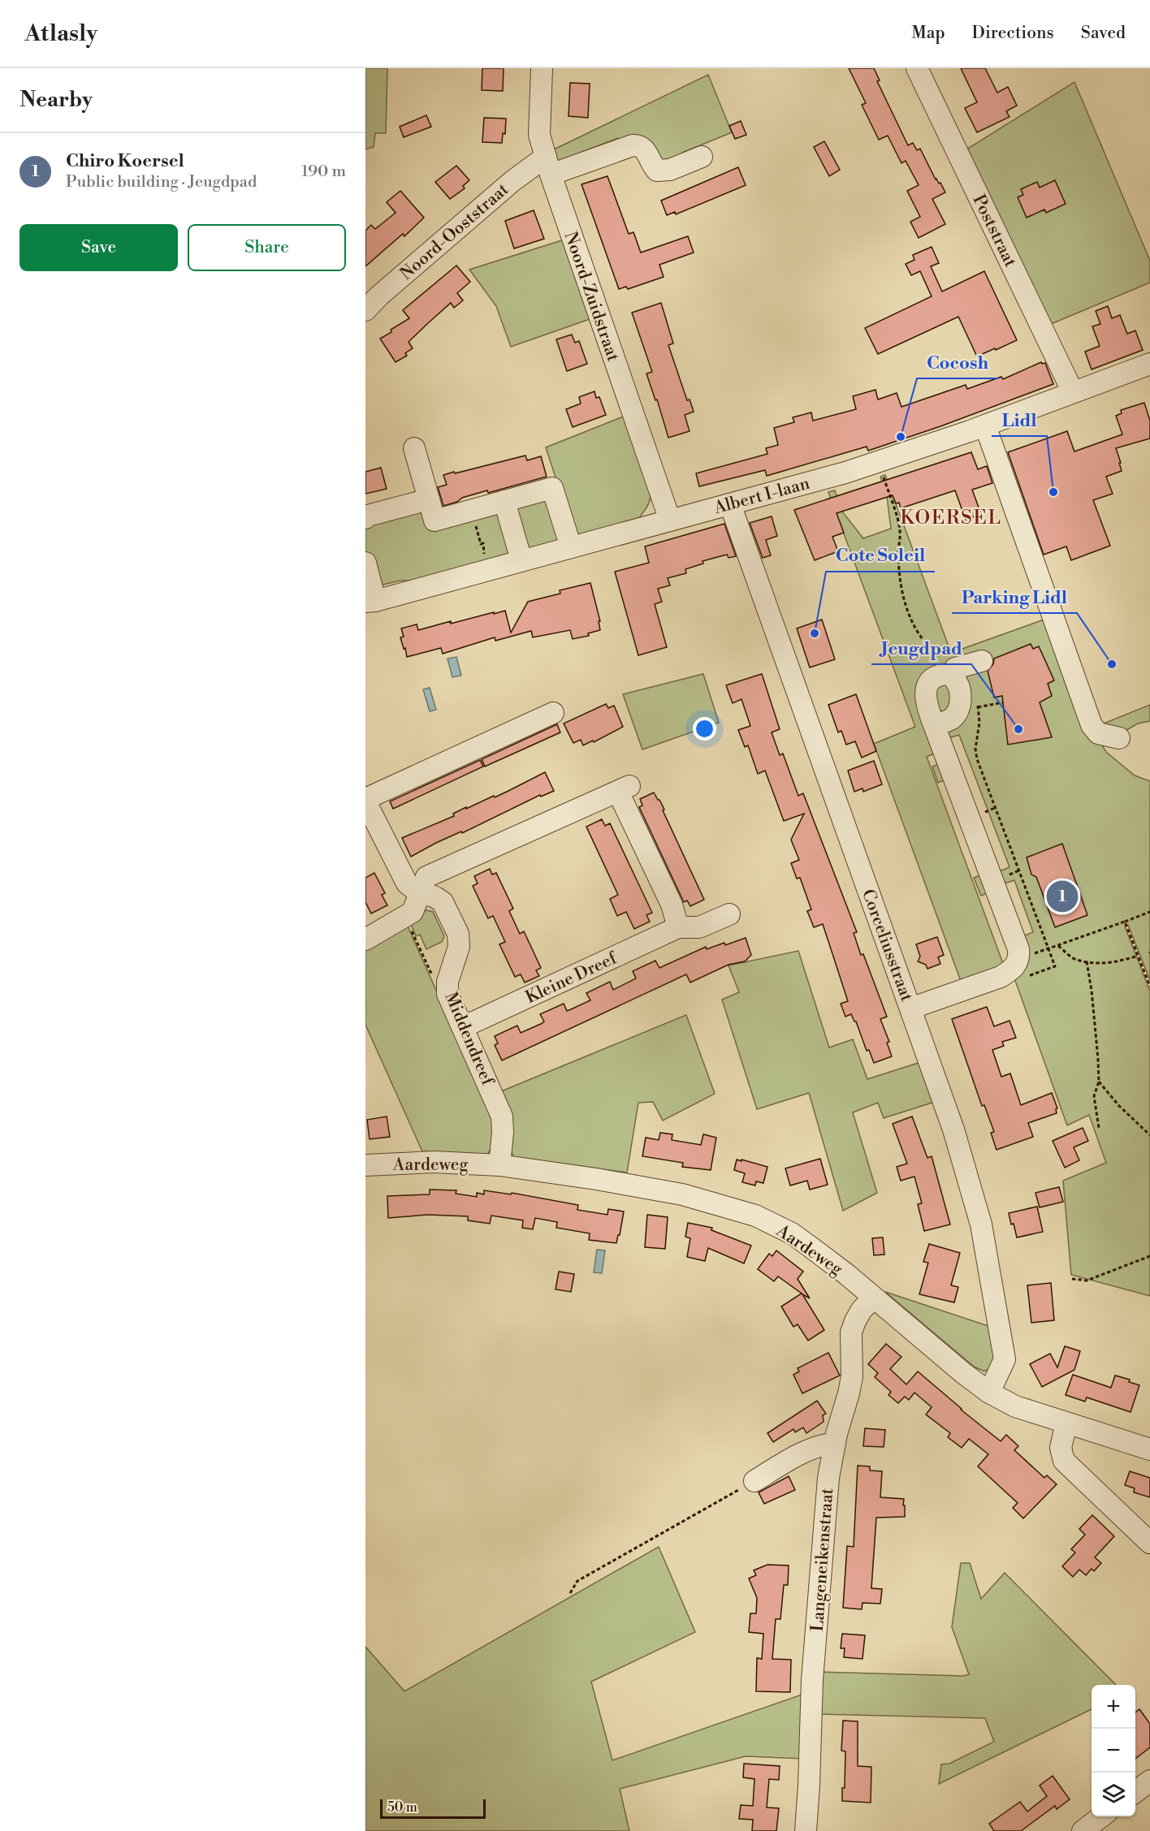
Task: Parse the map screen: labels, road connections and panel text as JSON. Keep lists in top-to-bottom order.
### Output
{
  "streets": {
    "street": [
      "Poststraat",
      "Noord-Ooststraat",
      "Noord-Zuidstraat",
      "Albert I-laan",
      "Corceliusstraat",
      "Kleine Dreef",
      "Middendreef",
      "Aardeweg",
      "Langeneikenstraat"
    ]
  },
  "crossings": [
    ["Poststraat", "Albert I-laan"],
    ["Noord-Ooststraat", "Noord-Zuidstraat"],
    ["Noord-Zuidstraat", "Albert I-laan"],
    ["Albert I-laan", "Corceliusstraat"],
    ["Corceliusstraat", "Aardeweg"],
    ["Kleine Dreef", "Middendreef"],
    ["Middendreef", "Aardeweg"],
    ["Aardeweg", "Langeneikenstraat"]
  ],
  "districts": ["KOERSEL"],
  "places": [
    "Cocosh",
    "Lidl",
    "Cote Soleil",
    "Parking Lidl",
    "Jeugdpad"
  ],
  "scale_bar": "50 m",
  "page": {
    "header": "Atlasly",
    "nav": ["Map", "Directions", "Saved"],
    "heading": "Nearby",
    "list": [
      {
        "mark": "1",
        "name": "Chiro Koersel",
        "note": "Public building · Jeugdpad",
        "value": "190 m"
      }
    ],
    "buttons": ["Save", "Share"],
    "pins": "1",
    "map_buttons": ["+", "−"],
    "scale": "50 m"
  }
}
